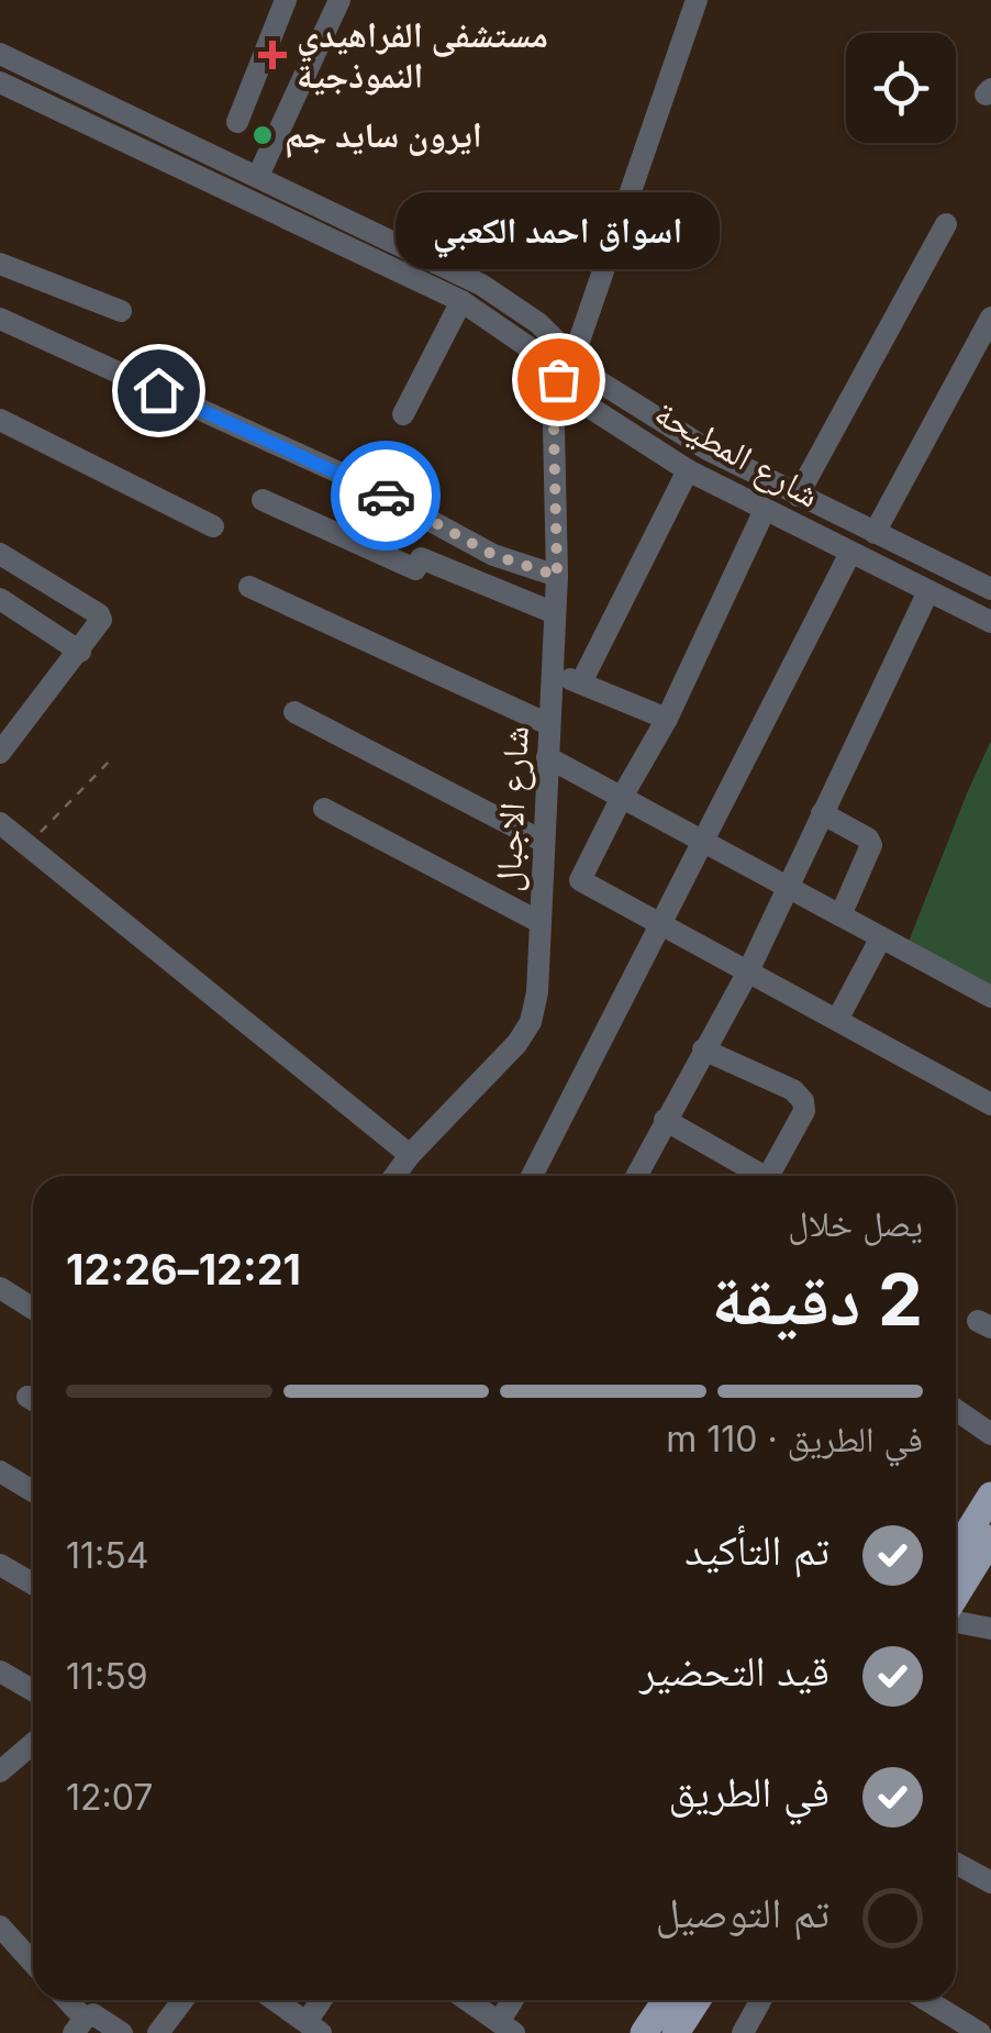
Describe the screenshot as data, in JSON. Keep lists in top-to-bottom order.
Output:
{
  "streets": {
    "street": ["شارع المطيحة", "شارع الاجبال"]
  },
  "crossings": [
    ["شارع المطيحة", "شارع الاجبال"]
  ],
  "places": {
    "health": ["مستشفى الفراهيدي النموذجية"],
    "other": ["ايرون سايد جم", "اسواق احمد الكعبي"]
  },
  "page": {
    "bubble": "اسواق احمد الكعبي",
    "heading": ["2 دقيقة", "يصل خلال", "12:21–12:26"],
    "bar": "في الطريق · 110 m",
    "list": [
      ["تم التأكيد", "11:54"],
      ["قيد التحضير", "11:59"],
      ["في الطريق", "12:07"],
      "تم التوصيل"
    ]
  }
}
